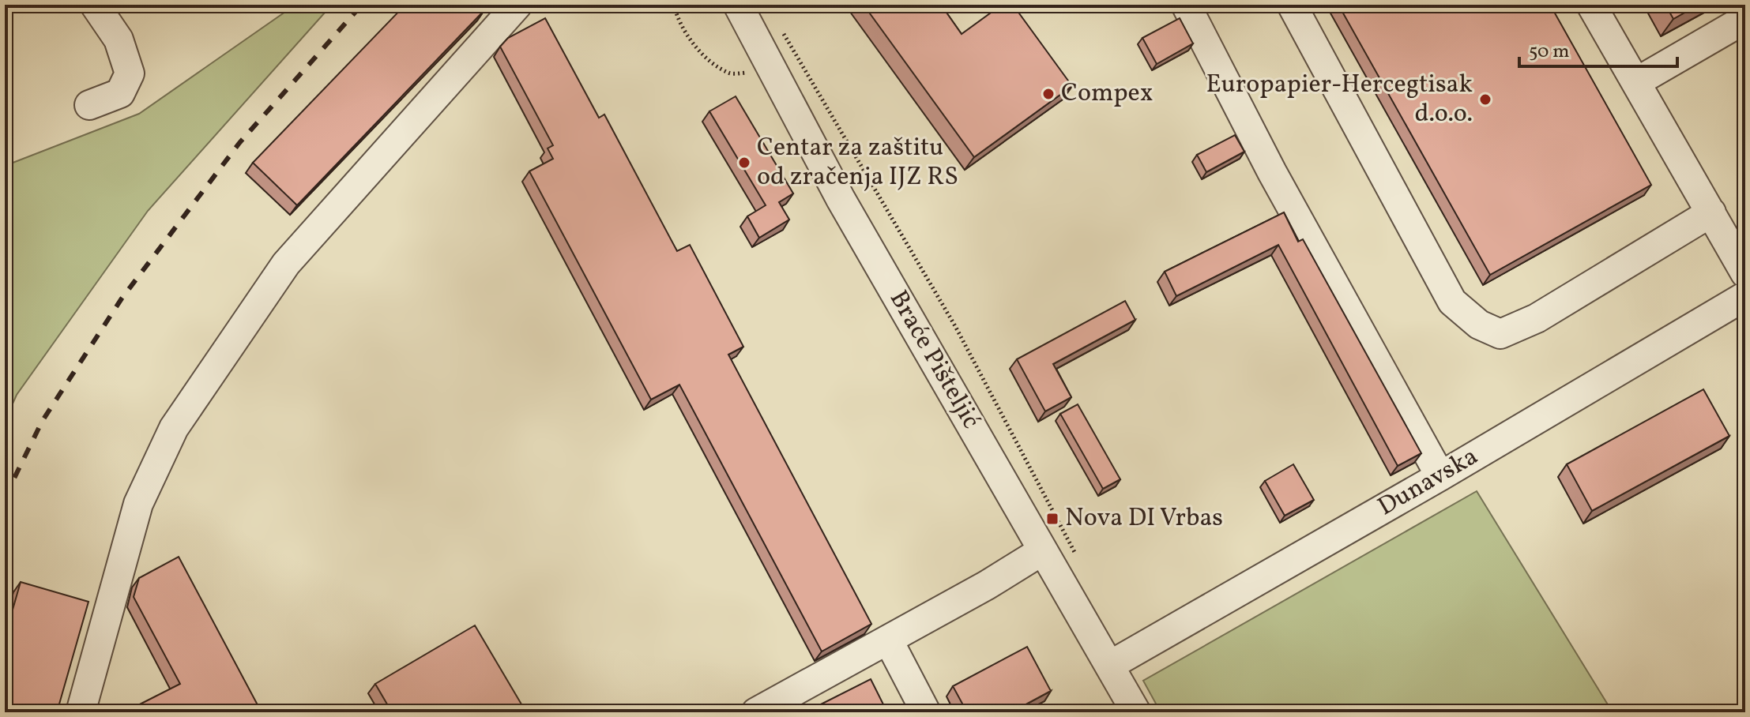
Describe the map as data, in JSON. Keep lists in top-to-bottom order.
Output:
{
  "streets": {
    "street": ["Braće Pišteljić", "Dunavska"]
  },
  "crossings": [
    ["Braće Pišteljić", "Dunavska"]
  ],
  "places": {
    "other": ["Compex", "Europapier-Hercegtisak d.o.o.", "Centar za zaštitu od zračenja IJZ RS"],
    "transit": ["Nova DI Vrbas"]
  },
  "scale_bar": "50 m"
}
